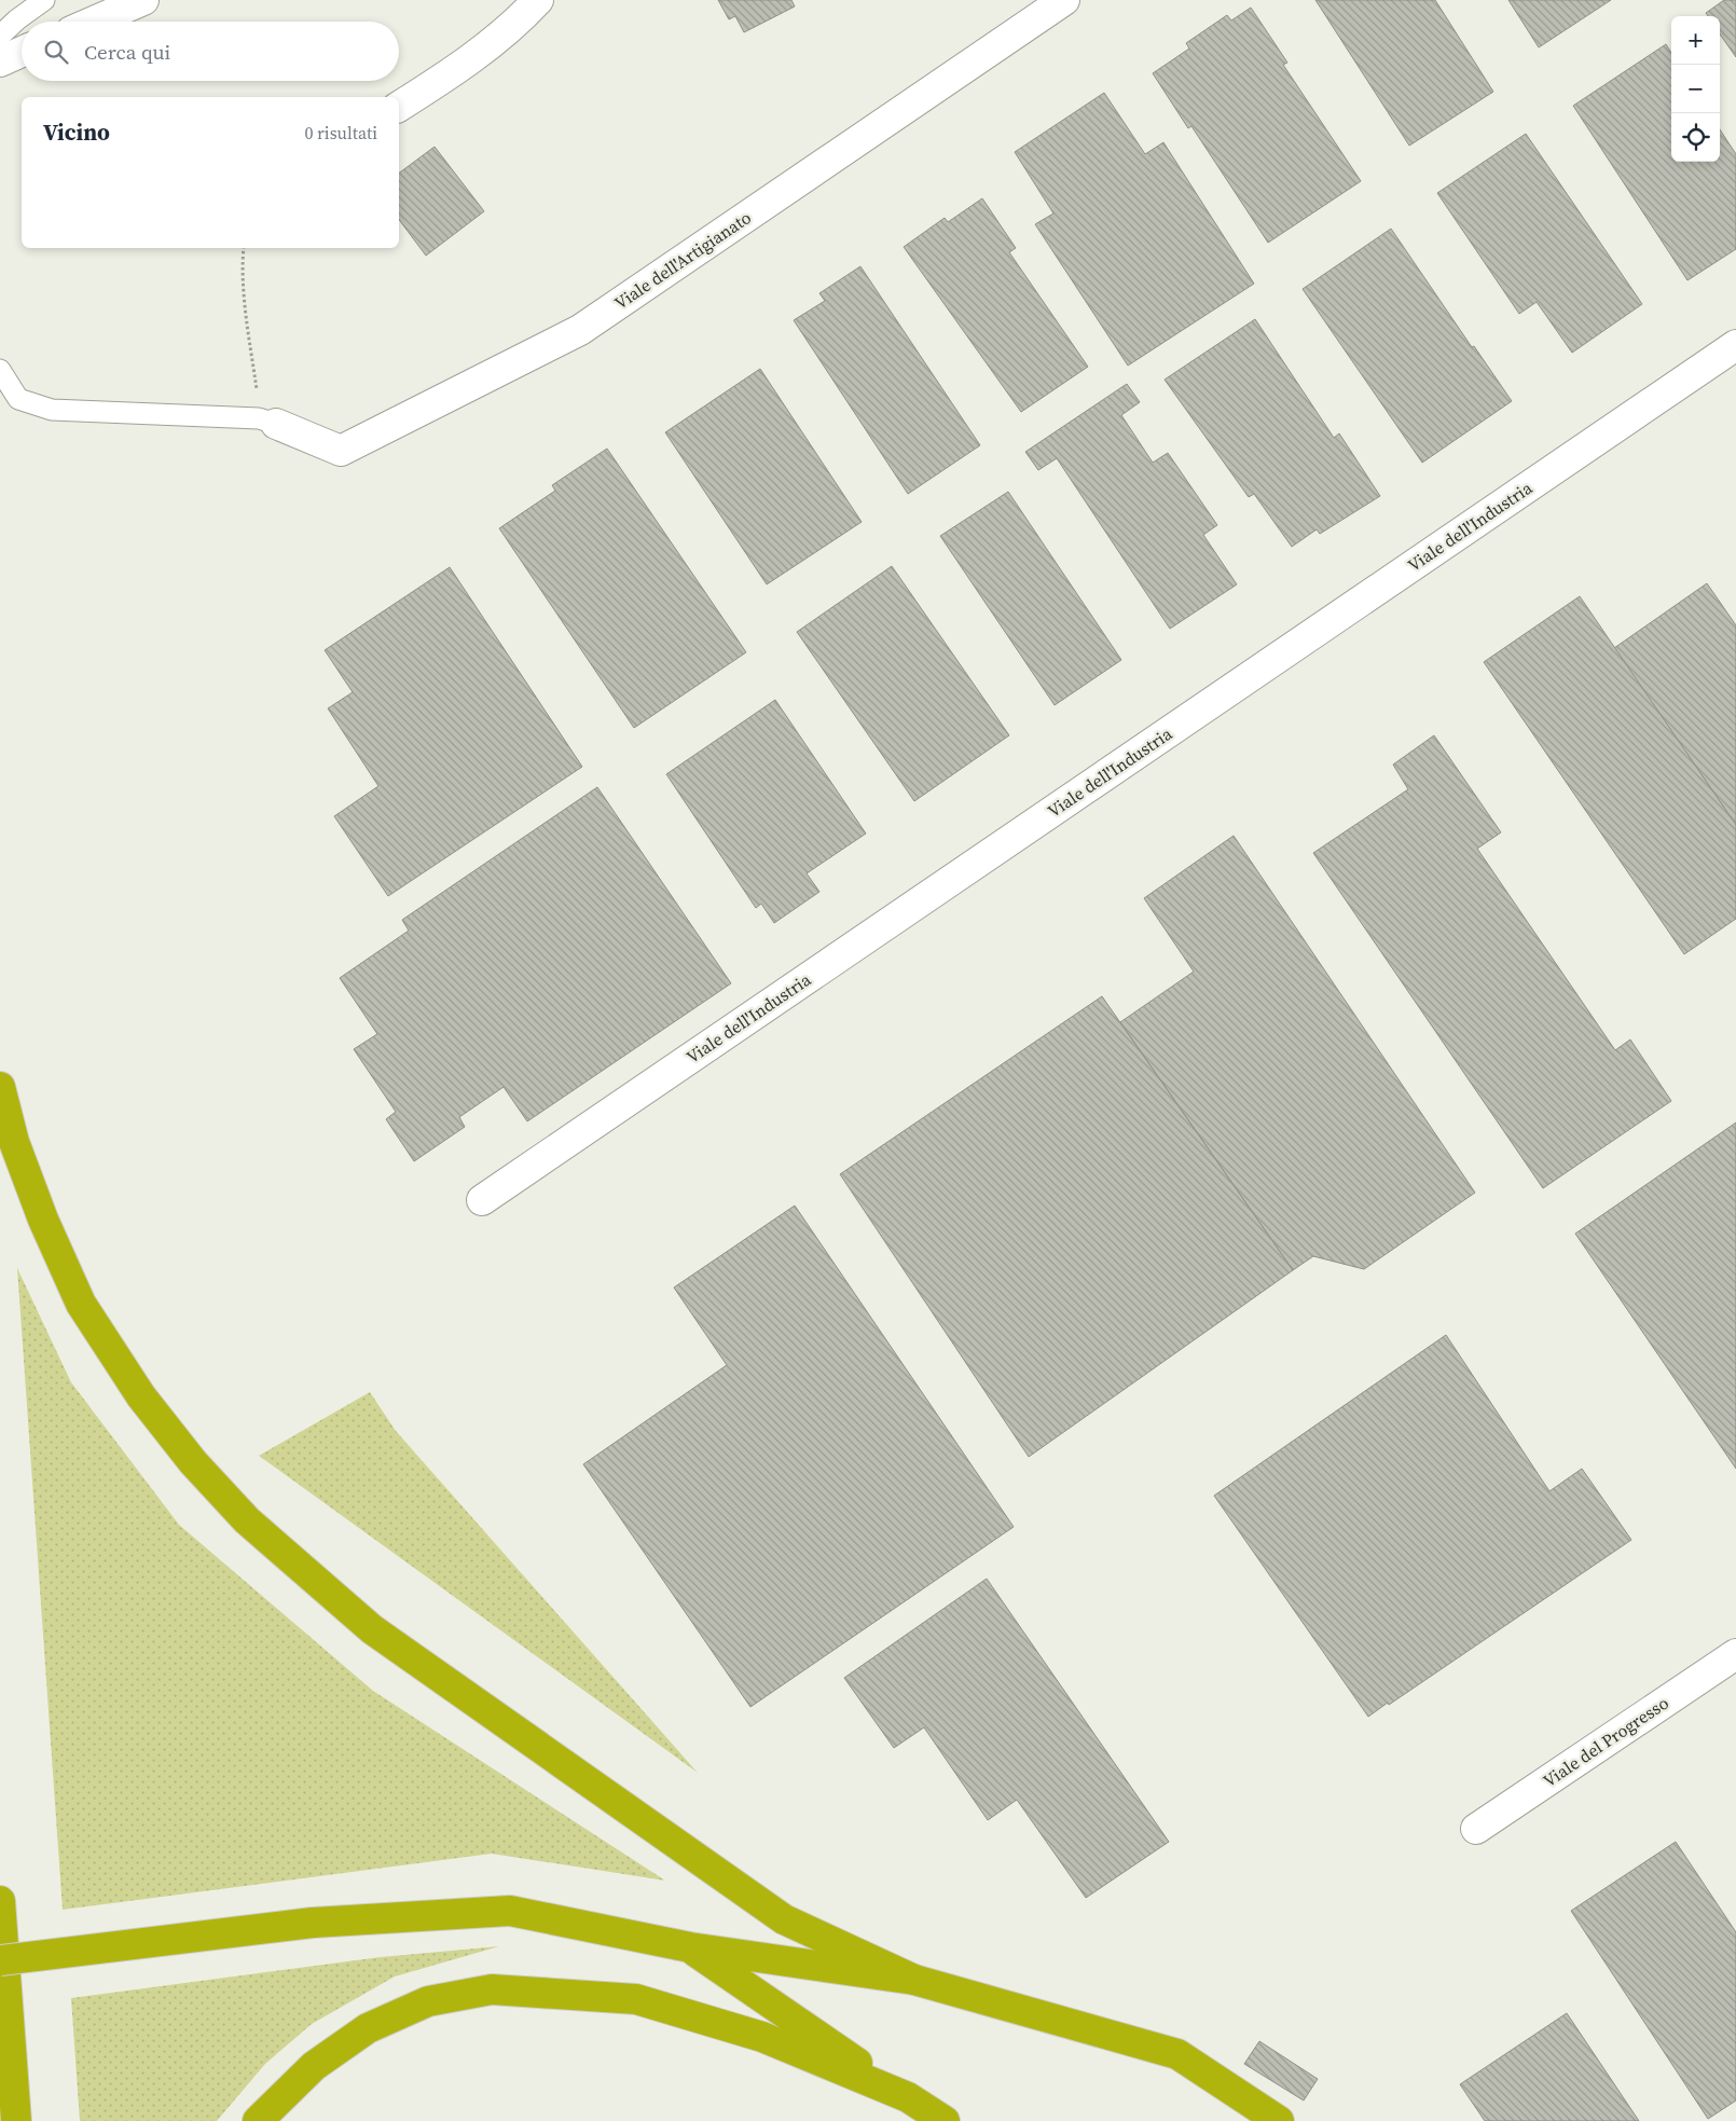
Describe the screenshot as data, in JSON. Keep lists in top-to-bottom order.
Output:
{
  "streets": {
    "street": ["Viale dell'Artigianato", "Viale dell'Industria", "Viale del Progresso"]
  },
  "page": {
    "map_buttons": ["+", "−"],
    "search": "Cerca qui",
    "heading": ["Vicino", "0 risultati"]
  }
}
